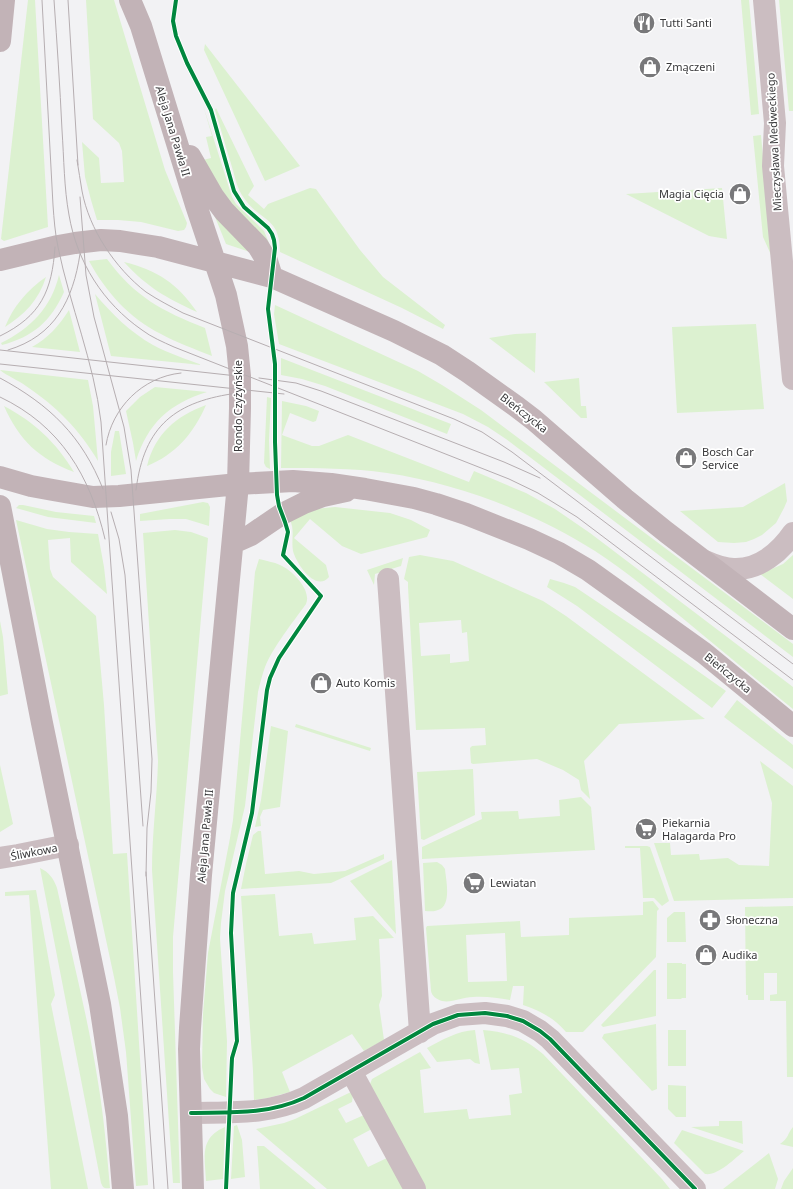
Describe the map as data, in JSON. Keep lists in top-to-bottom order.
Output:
{
  "streets": {
    "main road": ["Aleja Jana Pawła II", "Rondo Czyżyńskie", "Bieńczycka"],
    "street": ["Mieczysława Medweckiego", "Śliwkowa"]
  },
  "crossings": [
    ["Aleja Jana Pawła II", "Rondo Czyżyńskie"],
    ["Aleja Jana Pawła II", "Bieńczycka"],
    ["Rondo Czyżyńskie", "Bieńczycka"]
  ],
  "places": {
    "restaurant": ["Tutti Santi"],
    "shop": [
      "Zmączeni",
      "Magia Cięcia",
      "Bosch Car Service",
      "Auto Komis",
      "Audika"
    ],
    "supermarket": ["Piekarnia Halagarda Pro", "Lewiatan"],
    "pharmacy": ["Słoneczna"]
  }
}
